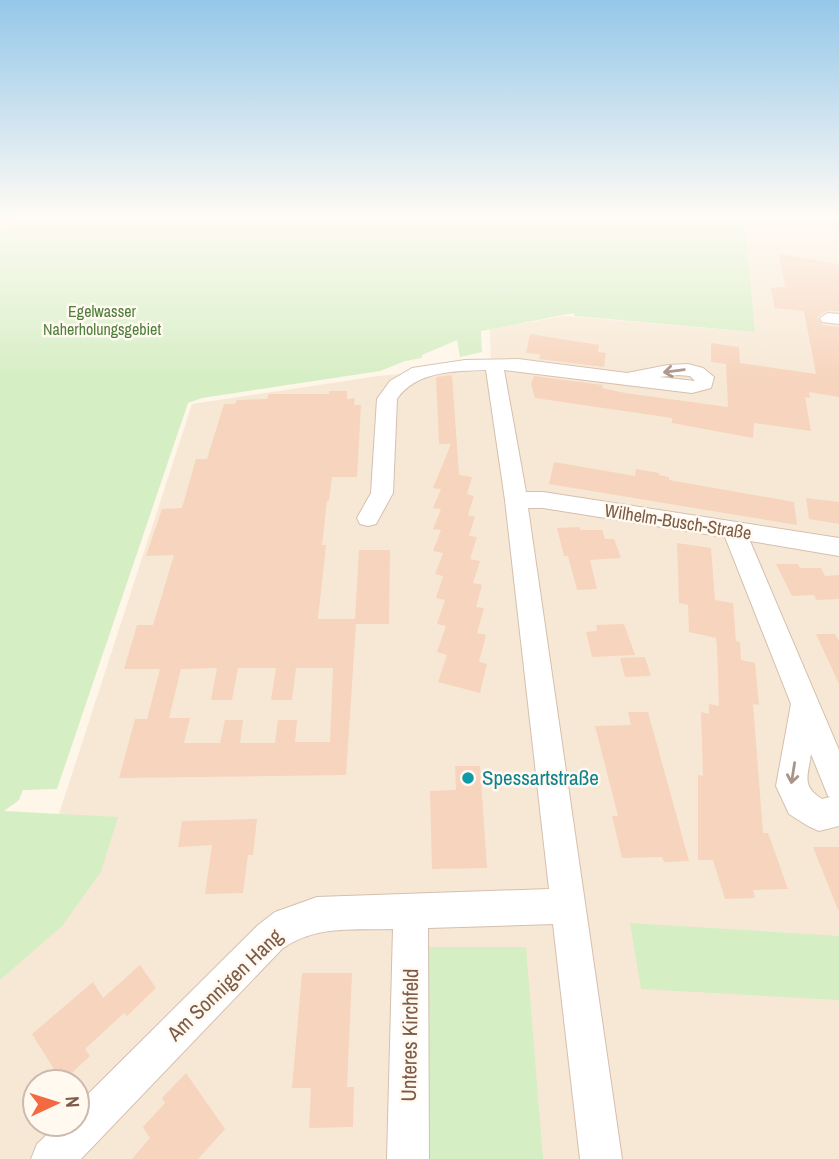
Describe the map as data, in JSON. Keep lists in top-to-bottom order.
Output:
{
  "streets": {
    "street": ["Wilhelm-Busch-Straße", "Am Sonnigen Hang", "Unteres Kirchfeld"]
  },
  "crossings": [
    ["Am Sonnigen Hang", "Unteres Kirchfeld"]
  ],
  "parks": ["Egelwasser Naherholungsgebiet"],
  "places": ["Spessartstraße"],
  "north": "right"
}
